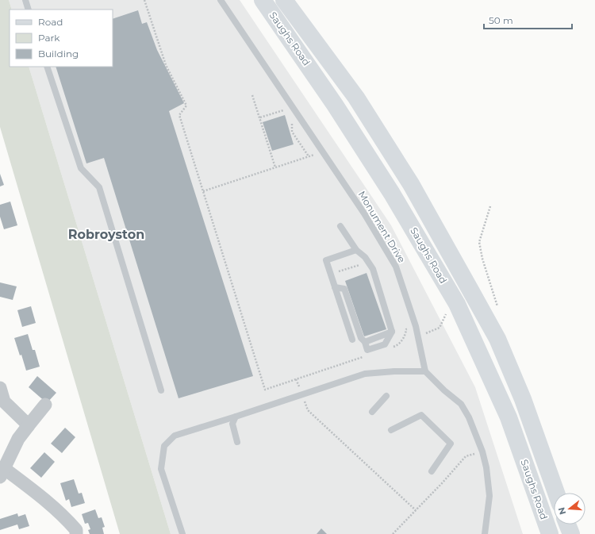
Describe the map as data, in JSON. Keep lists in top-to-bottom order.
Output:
{
  "streets": {
    "street": ["Saughs Road"],
    "lane": ["Monument Drive"]
  },
  "districts": ["Robroyston"],
  "legend": ["Road", "Park", "Building"],
  "scale_bar": "50 m",
  "north": "left"
}
